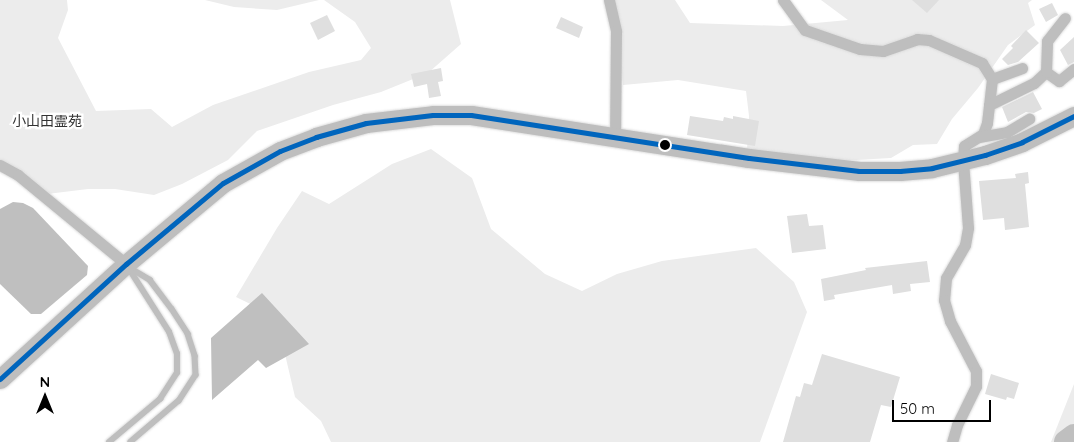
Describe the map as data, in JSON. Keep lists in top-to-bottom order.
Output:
{
  "parks": ["小山田霊苑"],
  "scale_bar": "50 m",
  "north": "top"
}
